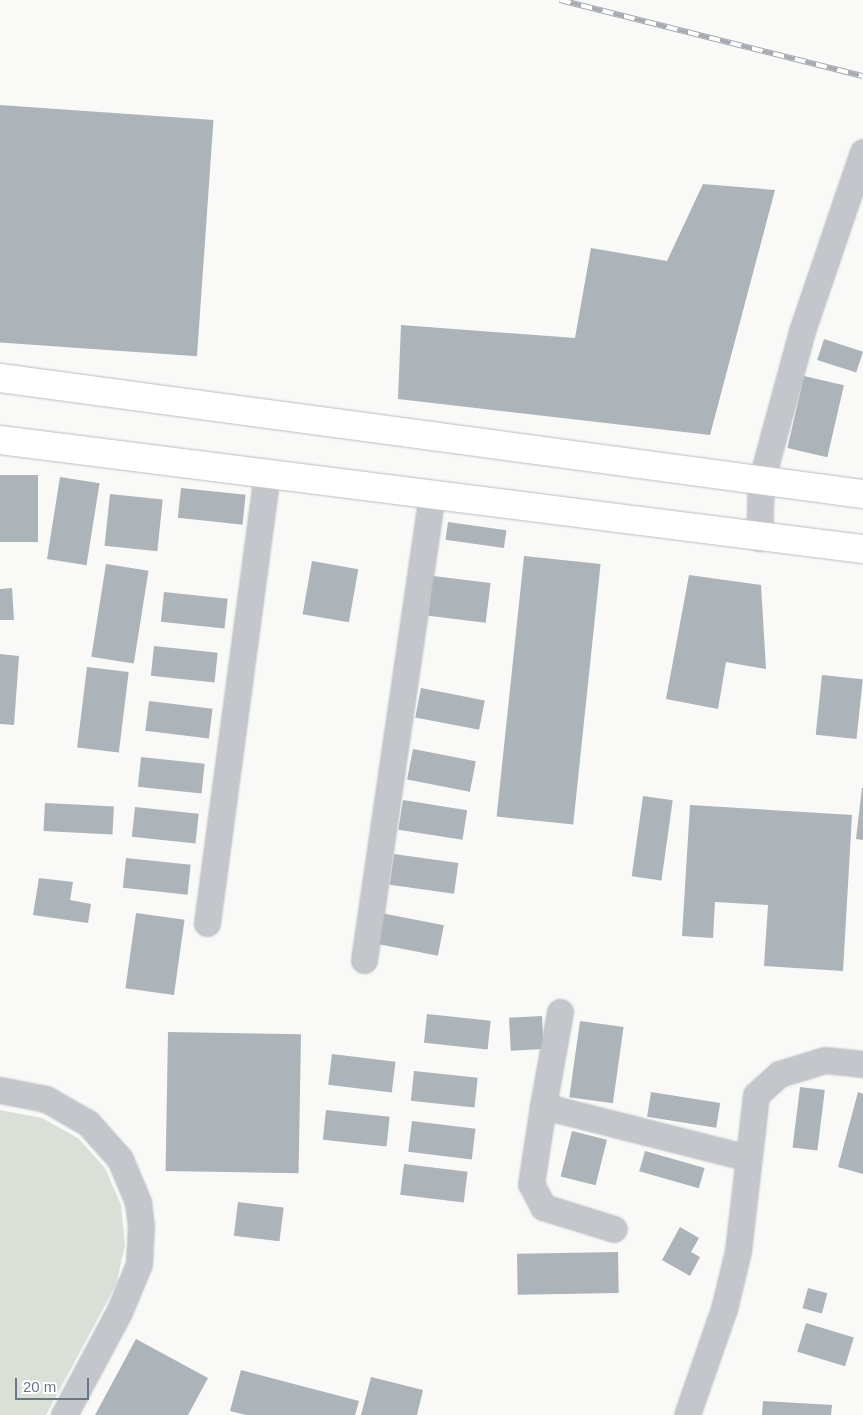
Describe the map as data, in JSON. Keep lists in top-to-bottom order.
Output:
{
  "scale_bar": "20 m"
}
